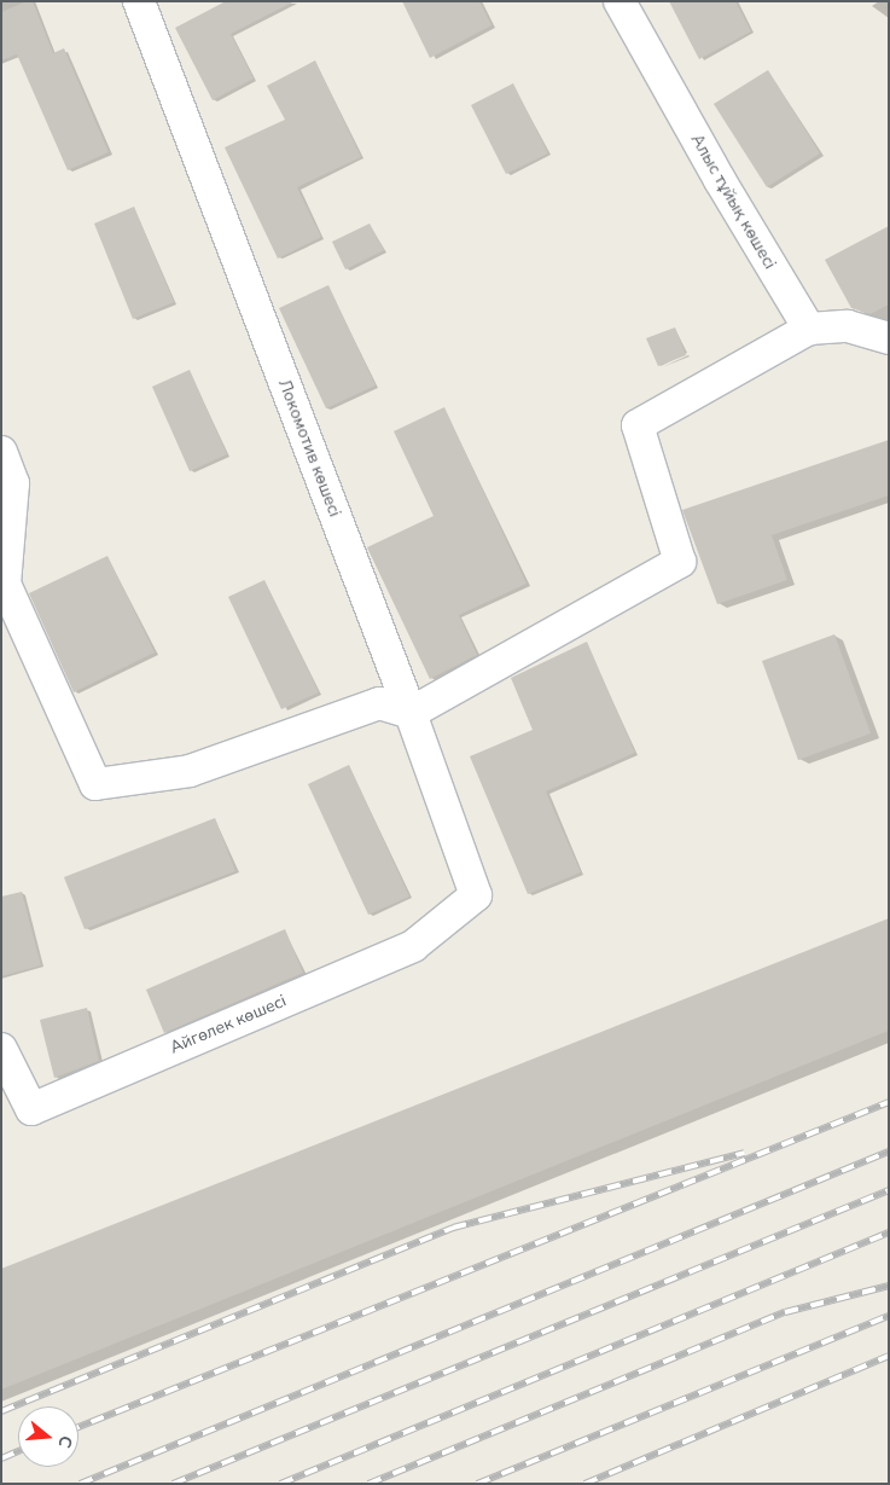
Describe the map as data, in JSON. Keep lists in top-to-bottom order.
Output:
{
  "streets": {
    "street": ["Алыс тұйық көшесі", "Локомотив көшесі", "Айгөлек көшесі"]
  },
  "crossings": [
    ["Локомотив көшесі", "Айгөлек көшесі"]
  ],
  "north": "right"
}
